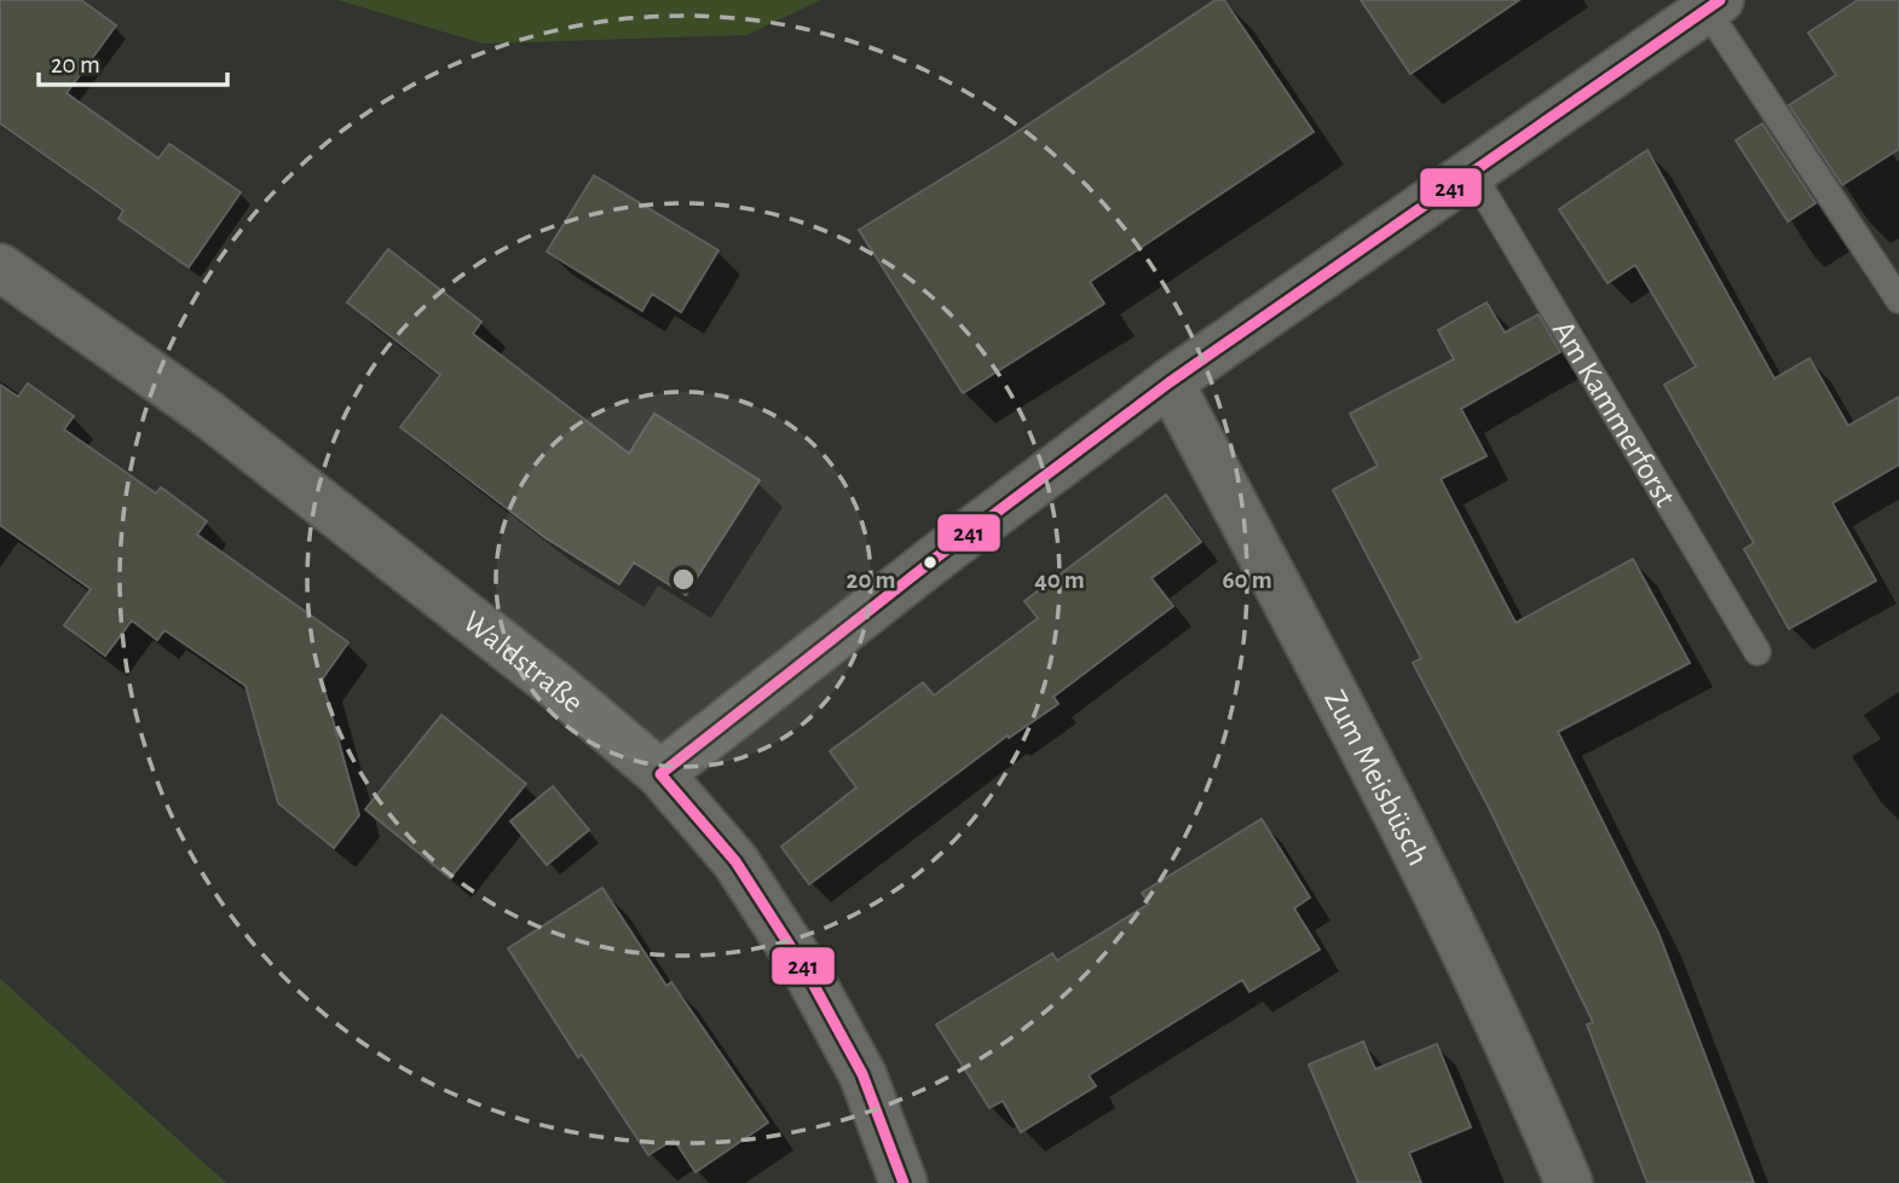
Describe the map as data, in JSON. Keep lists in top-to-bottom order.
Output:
{
  "streets": {
    "street": ["Waldstraße", "Zum Meisbüsch"],
    "lane": ["Am Kammerforst"]
  },
  "lines": ["transit line 241"],
  "scale_bar": "20 m",
  "rings": ["20 m", "40 m", "60 m"]
}
